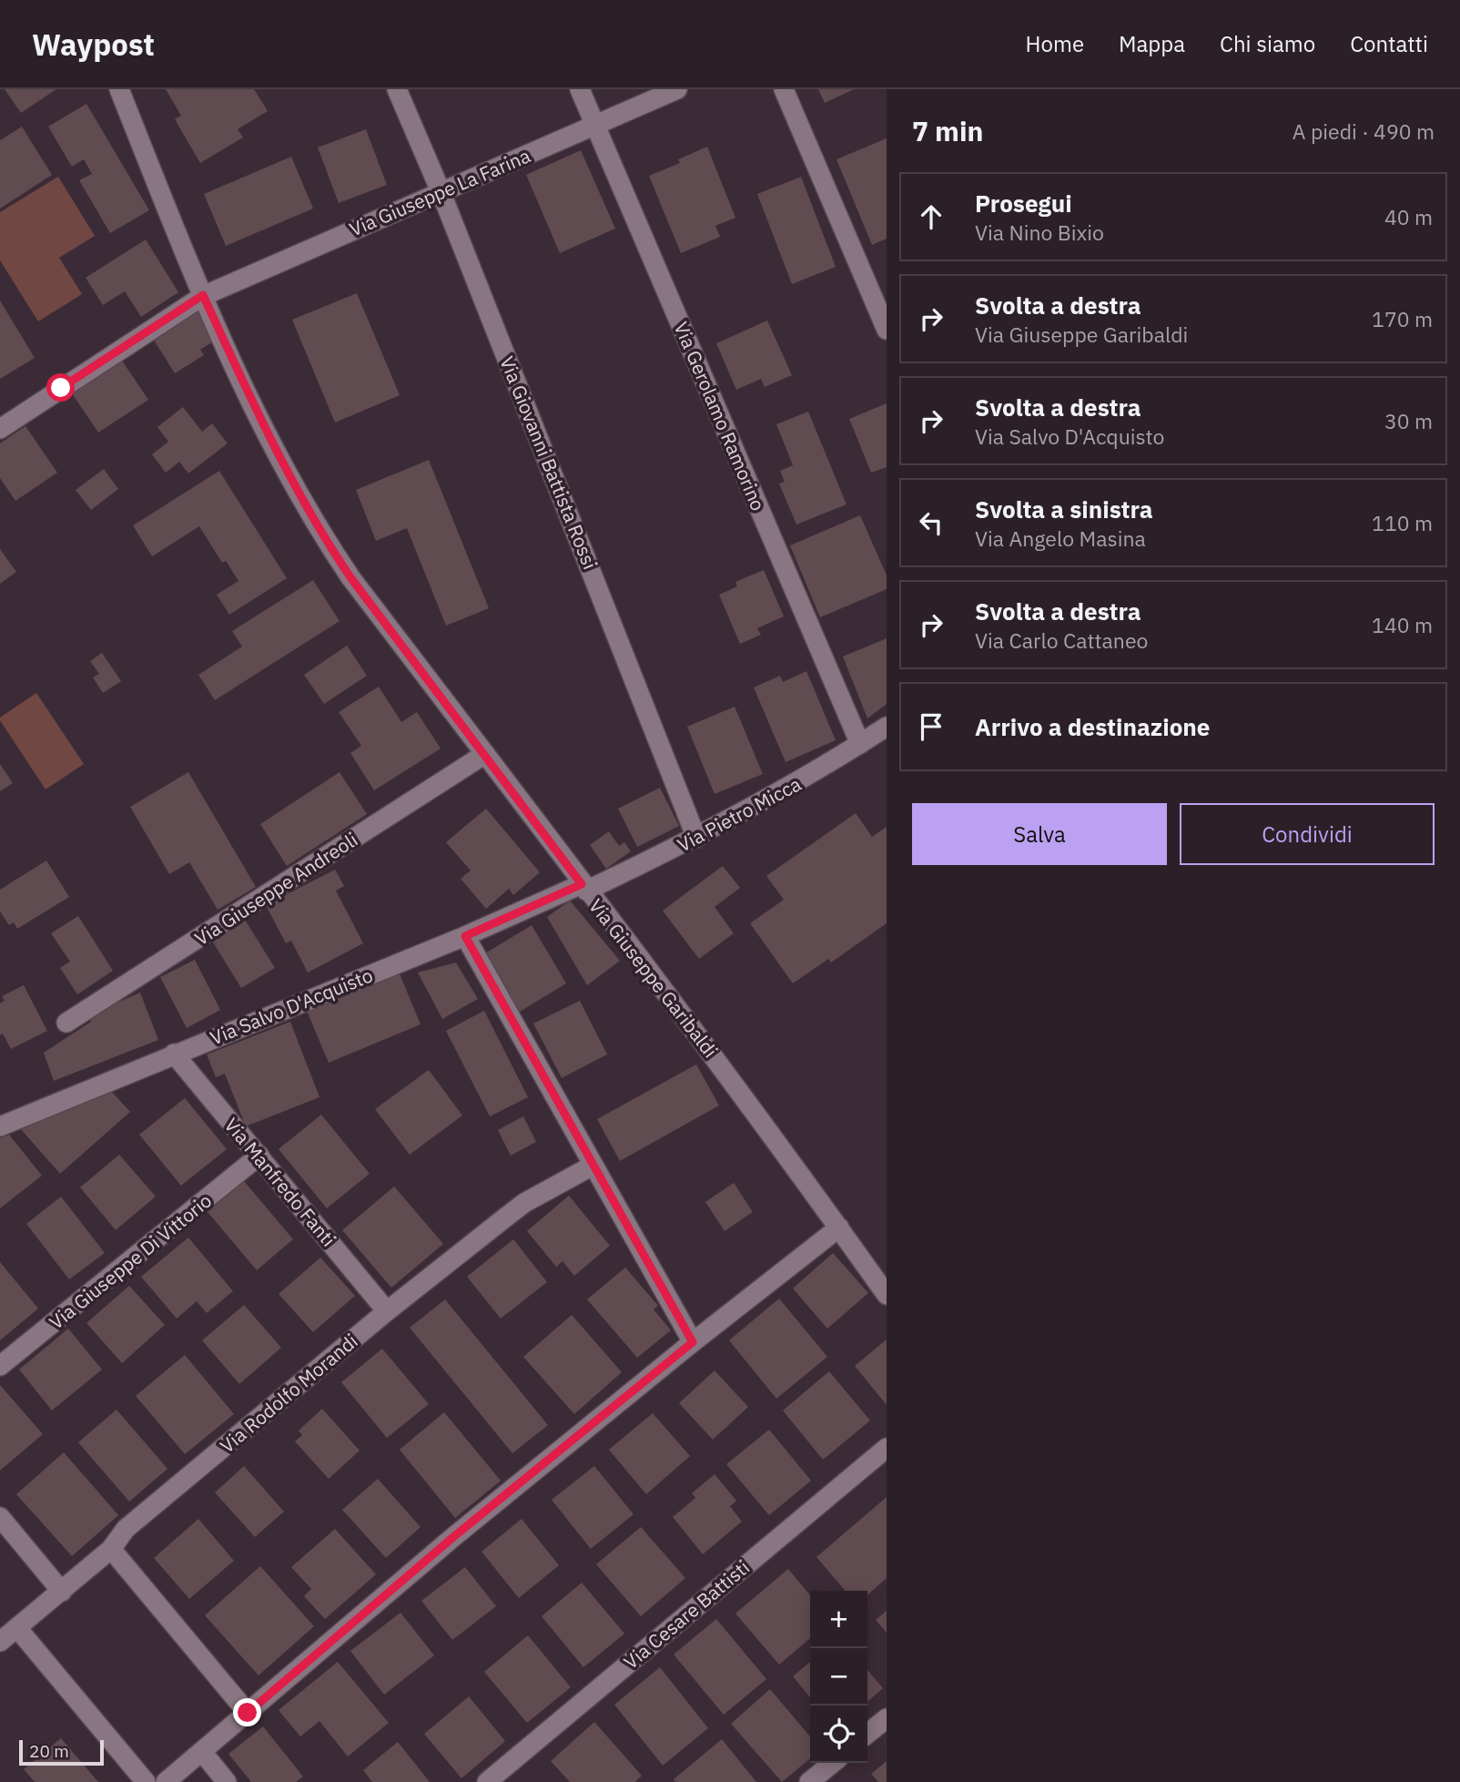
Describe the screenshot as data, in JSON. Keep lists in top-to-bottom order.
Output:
{
  "streets": {
    "street": [
      "Via Giuseppe La Farina",
      "Via Gerolamo Ramorino",
      "Via Giovanni Battista Rossi",
      "Via Pietro Micca",
      "Via Giuseppe Andreoli",
      "Via Giuseppe Garibaldi",
      "Via Salvo D'Acquisto",
      "Via Manfredo Fanti",
      "Via Giuseppe Di Vittorio",
      "Via Rodolfo Morandi",
      "Via Cesare Battisti"
    ]
  },
  "crossings": [
    ["Via Giuseppe La Farina", "Via Gerolamo Ramorino"],
    ["Via Giuseppe La Farina", "Via Giovanni Battista Rossi"],
    ["Via Giuseppe La Farina", "Via Giuseppe Garibaldi"],
    ["Via Gerolamo Ramorino", "Via Pietro Micca"],
    ["Via Giovanni Battista Rossi", "Via Pietro Micca"],
    ["Via Pietro Micca", "Via Giuseppe Garibaldi"],
    ["Via Pietro Micca", "Via Salvo D'Acquisto"],
    ["Via Giuseppe Andreoli", "Via Giuseppe Garibaldi"],
    ["Via Giuseppe Garibaldi", "Via Salvo D'Acquisto"],
    ["Via Salvo D'Acquisto", "Via Manfredo Fanti"],
    ["Via Manfredo Fanti", "Via Giuseppe Di Vittorio"],
    ["Via Manfredo Fanti", "Via Rodolfo Morandi"]
  ],
  "scale_bar": "20 m",
  "page": {
    "header": "Waypost",
    "nav": [
      "Home",
      "Mappa",
      "Chi siamo",
      "Contatti"
    ],
    "heading": ["7 min", "A piedi · 490 m"],
    "list": [
      ["Prosegui", "Via Nino Bixio", "40 m"],
      ["Svolta a destra", "Via Giuseppe Garibaldi", "170 m"],
      ["Svolta a destra", "Via Salvo D'Acquisto", "30 m"],
      ["Svolta a sinistra", "Via Angelo Masina", "110 m"],
      ["Svolta a destra", "Via Carlo Cattaneo", "140 m"],
      "Arrivo a destinazione"
    ],
    "buttons": ["Salva", "Condividi"],
    "map_buttons": ["+", "−"],
    "scale": "20 m"
  }
}
